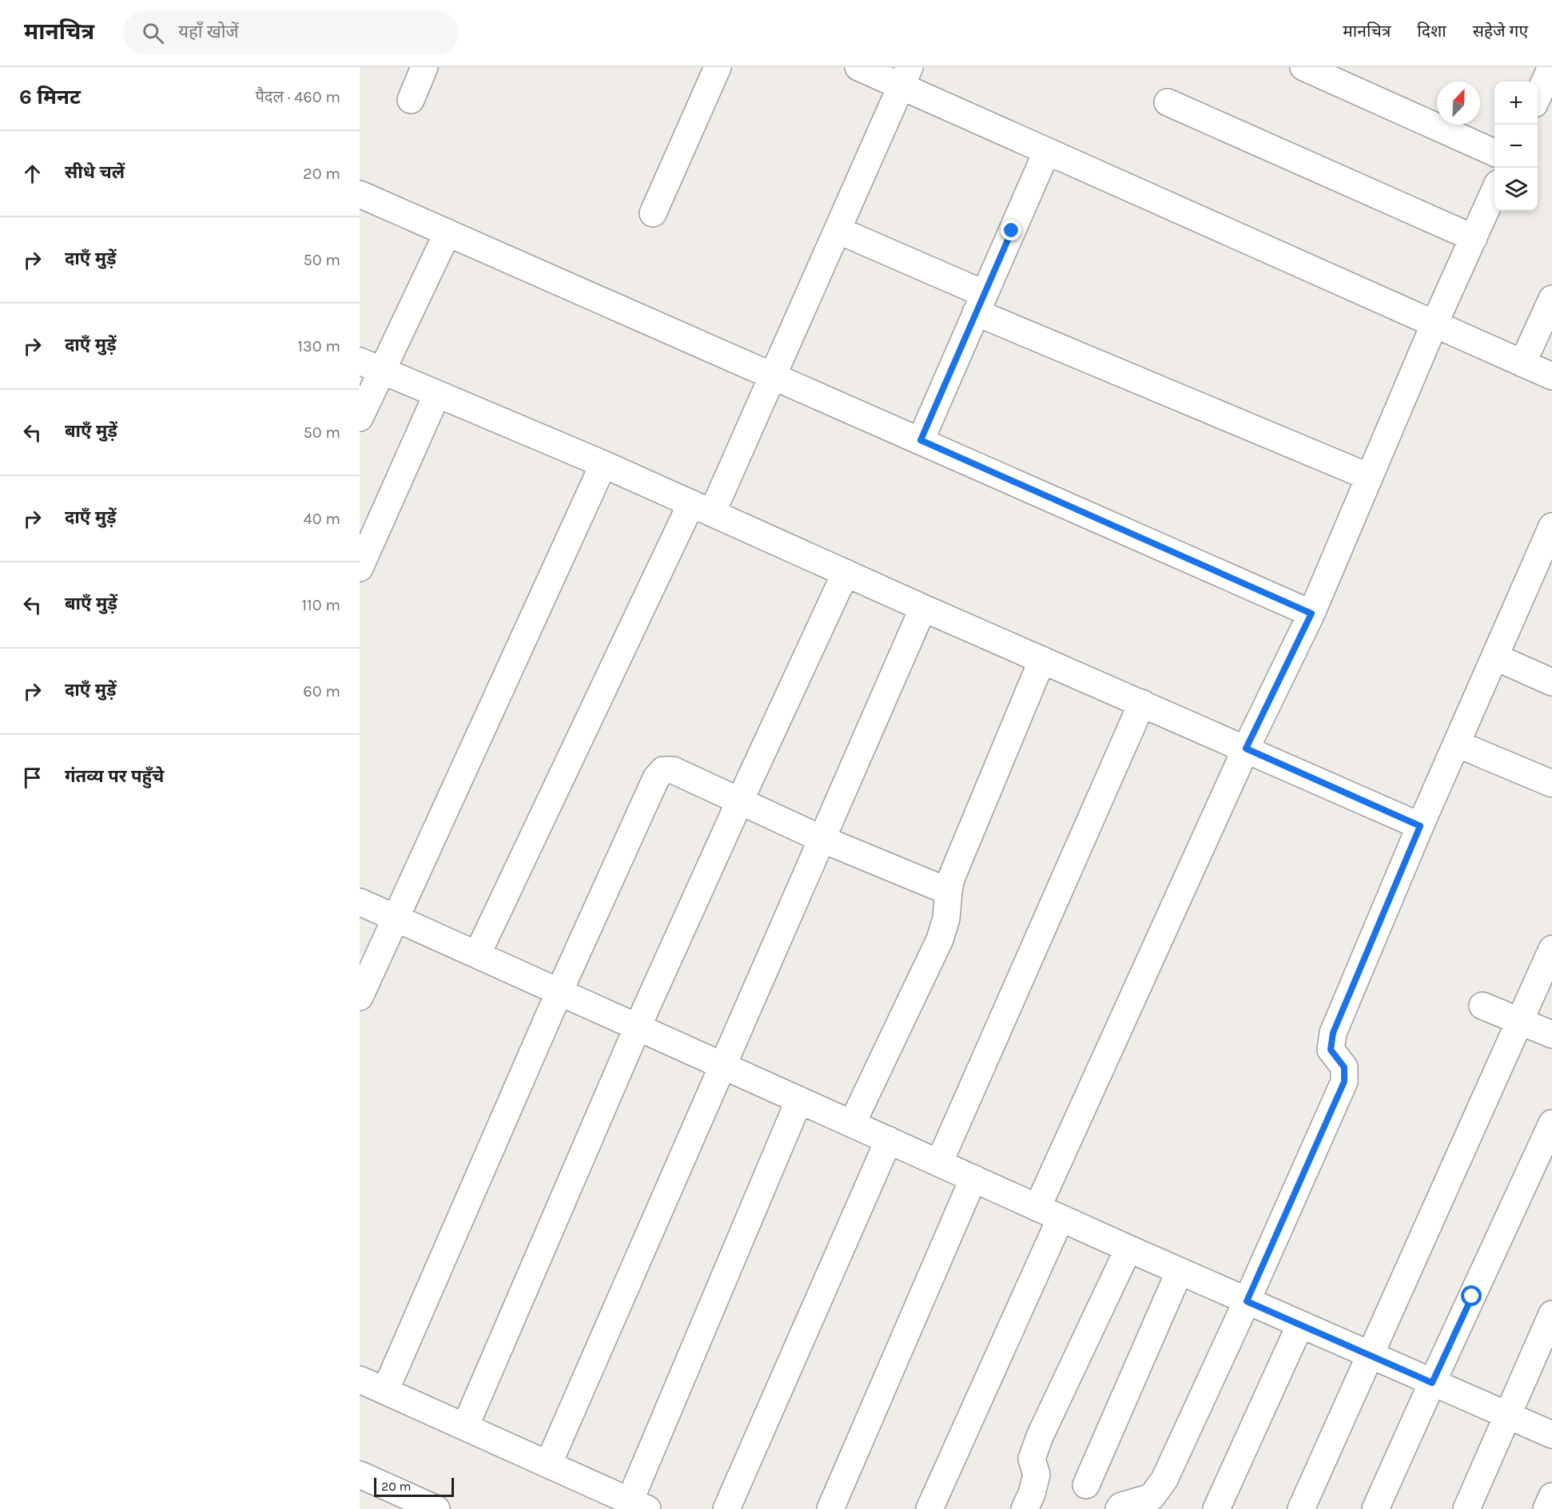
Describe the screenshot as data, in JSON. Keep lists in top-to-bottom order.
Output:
{
  "scale_bar": "20 m",
  "north": "top right",
  "page": {
    "header": "मानचित्र",
    "search": "यहाँ खोजें",
    "nav": ["मानचित्र", "दिशा", "सहेजे गए"],
    "heading": ["6 मिनट", "पैदल · 460 m"],
    "map_buttons": ["+", "−"],
    "list": [
      ["सीधे चलें", "20 m"],
      ["दाएँ मुड़ें", "50 m"],
      ["दाएँ मुड़ें", "130 m"],
      ["बाएँ मुड़ें", "50 m"],
      ["दाएँ मुड़ें", "40 m"],
      ["बाएँ मुड़ें", "110 m"],
      ["दाएँ मुड़ें", "60 m"],
      "गंतव्य पर पहुँचे"
    ],
    "scale": "20 m"
  }
}
